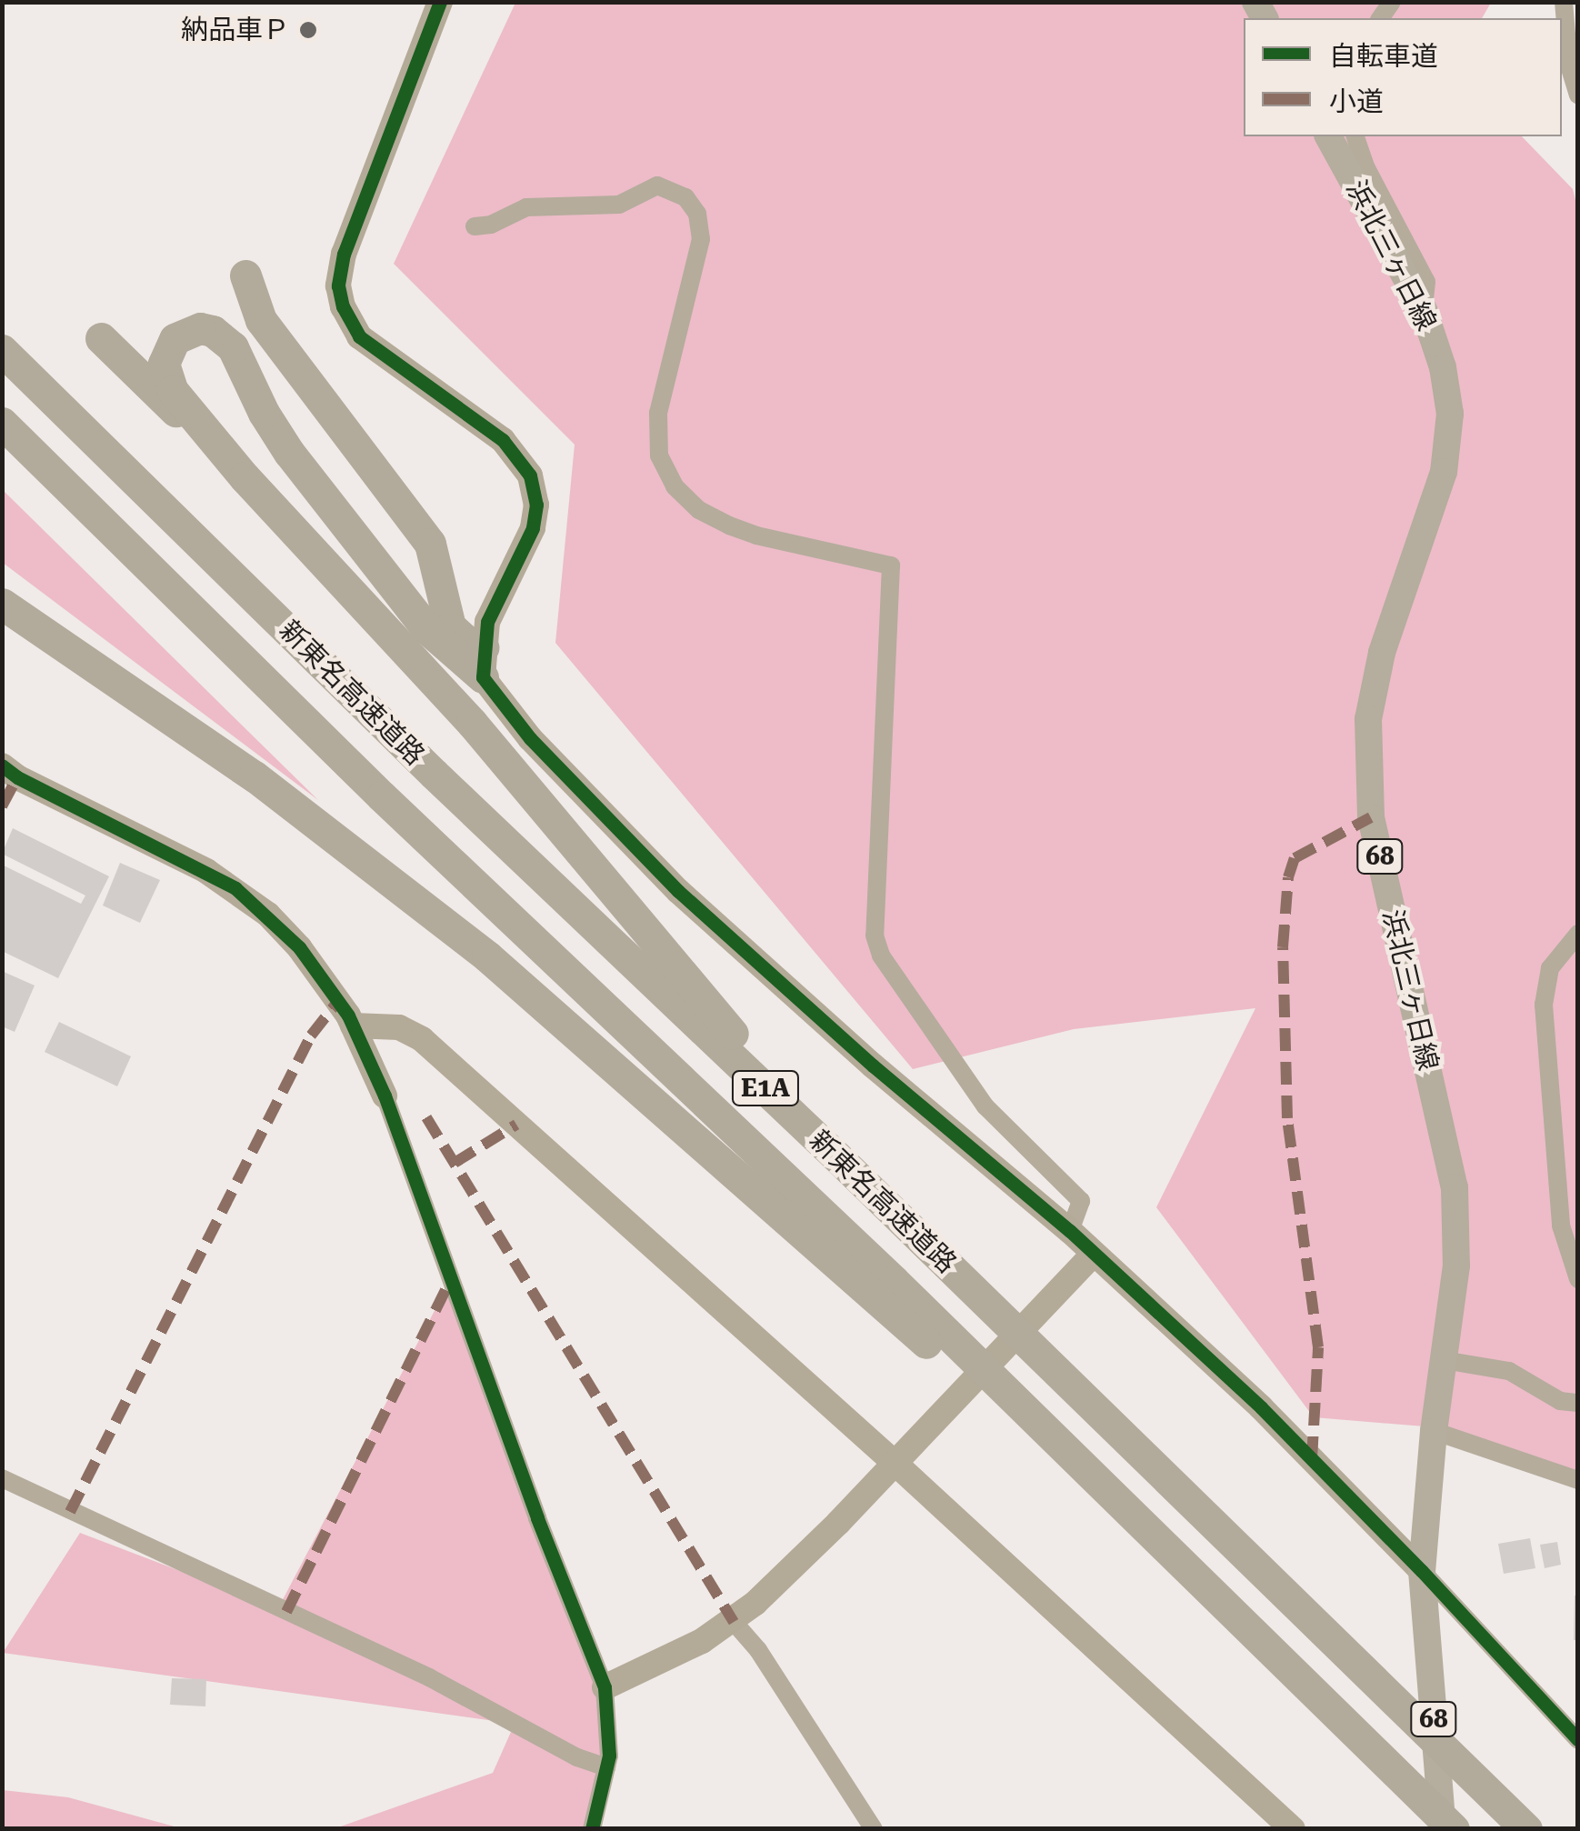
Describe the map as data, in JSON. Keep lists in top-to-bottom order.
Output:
{
  "streets": {
    "highway": ["新東名高速道路", "E1A"],
    "main road": ["浜北三ヶ日線", "68"]
  },
  "places": ["納品車Ｐ"],
  "legend": ["自転車道", "小道"]
}
